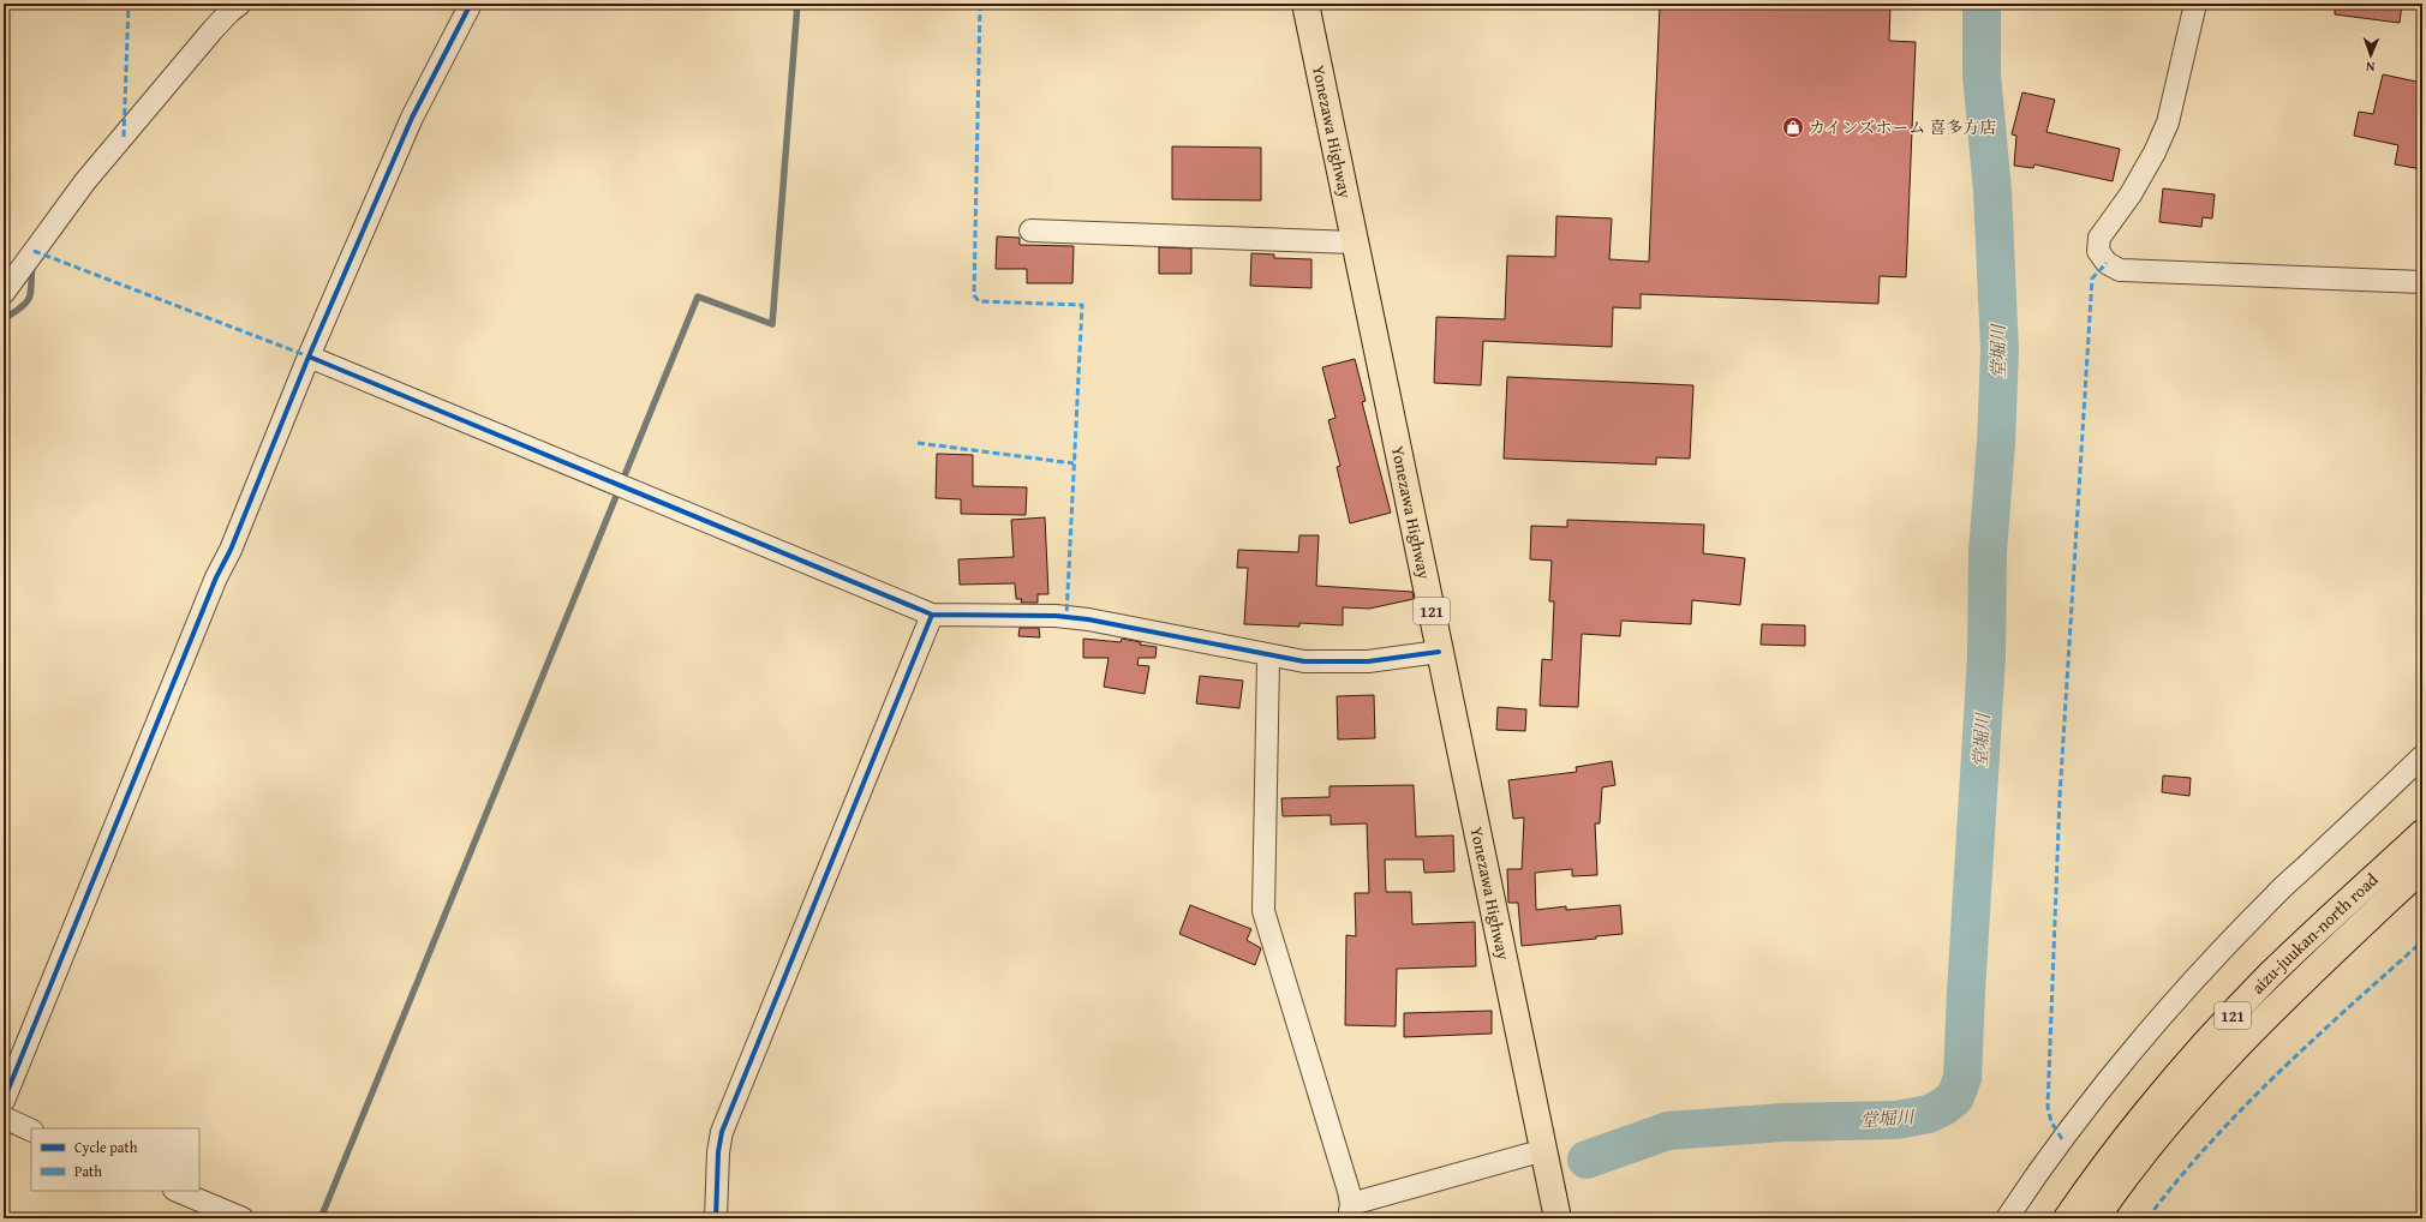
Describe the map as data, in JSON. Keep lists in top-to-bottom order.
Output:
{
  "streets": {
    "highway": ["Yonezawa Highway", "121", "aizu-juukan-north road"]
  },
  "water": ["堂堀川"],
  "places": {
    "shop": ["カインズホーム 喜多方店"]
  },
  "legend": ["Cycle path", "Path"],
  "north": "bottom"
}
